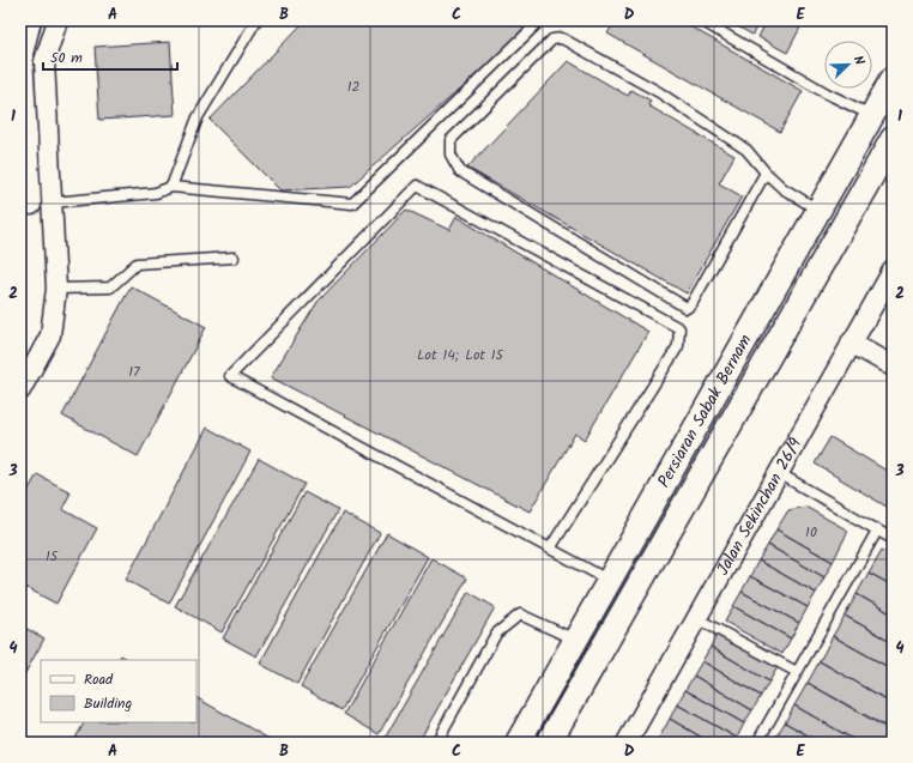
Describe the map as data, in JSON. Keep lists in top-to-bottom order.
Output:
{
  "streets": {
    "street": ["Persiaran Sabak Bernam", "Jalan Sekinchan 26/9"]
  },
  "house_numbers": [
    "12",
    "Lot 14; Lot 15",
    "17",
    "10",
    "15"
  ],
  "legend": ["Road", "Building"],
  "scale_bar": "50 m",
  "north": "top right",
  "grid": {
    "columns": [
      "A",
      "B",
      "C",
      "D",
      "E"
    ],
    "rows": [
      "1",
      "2",
      "3",
      "4"
    ]
  }
}
